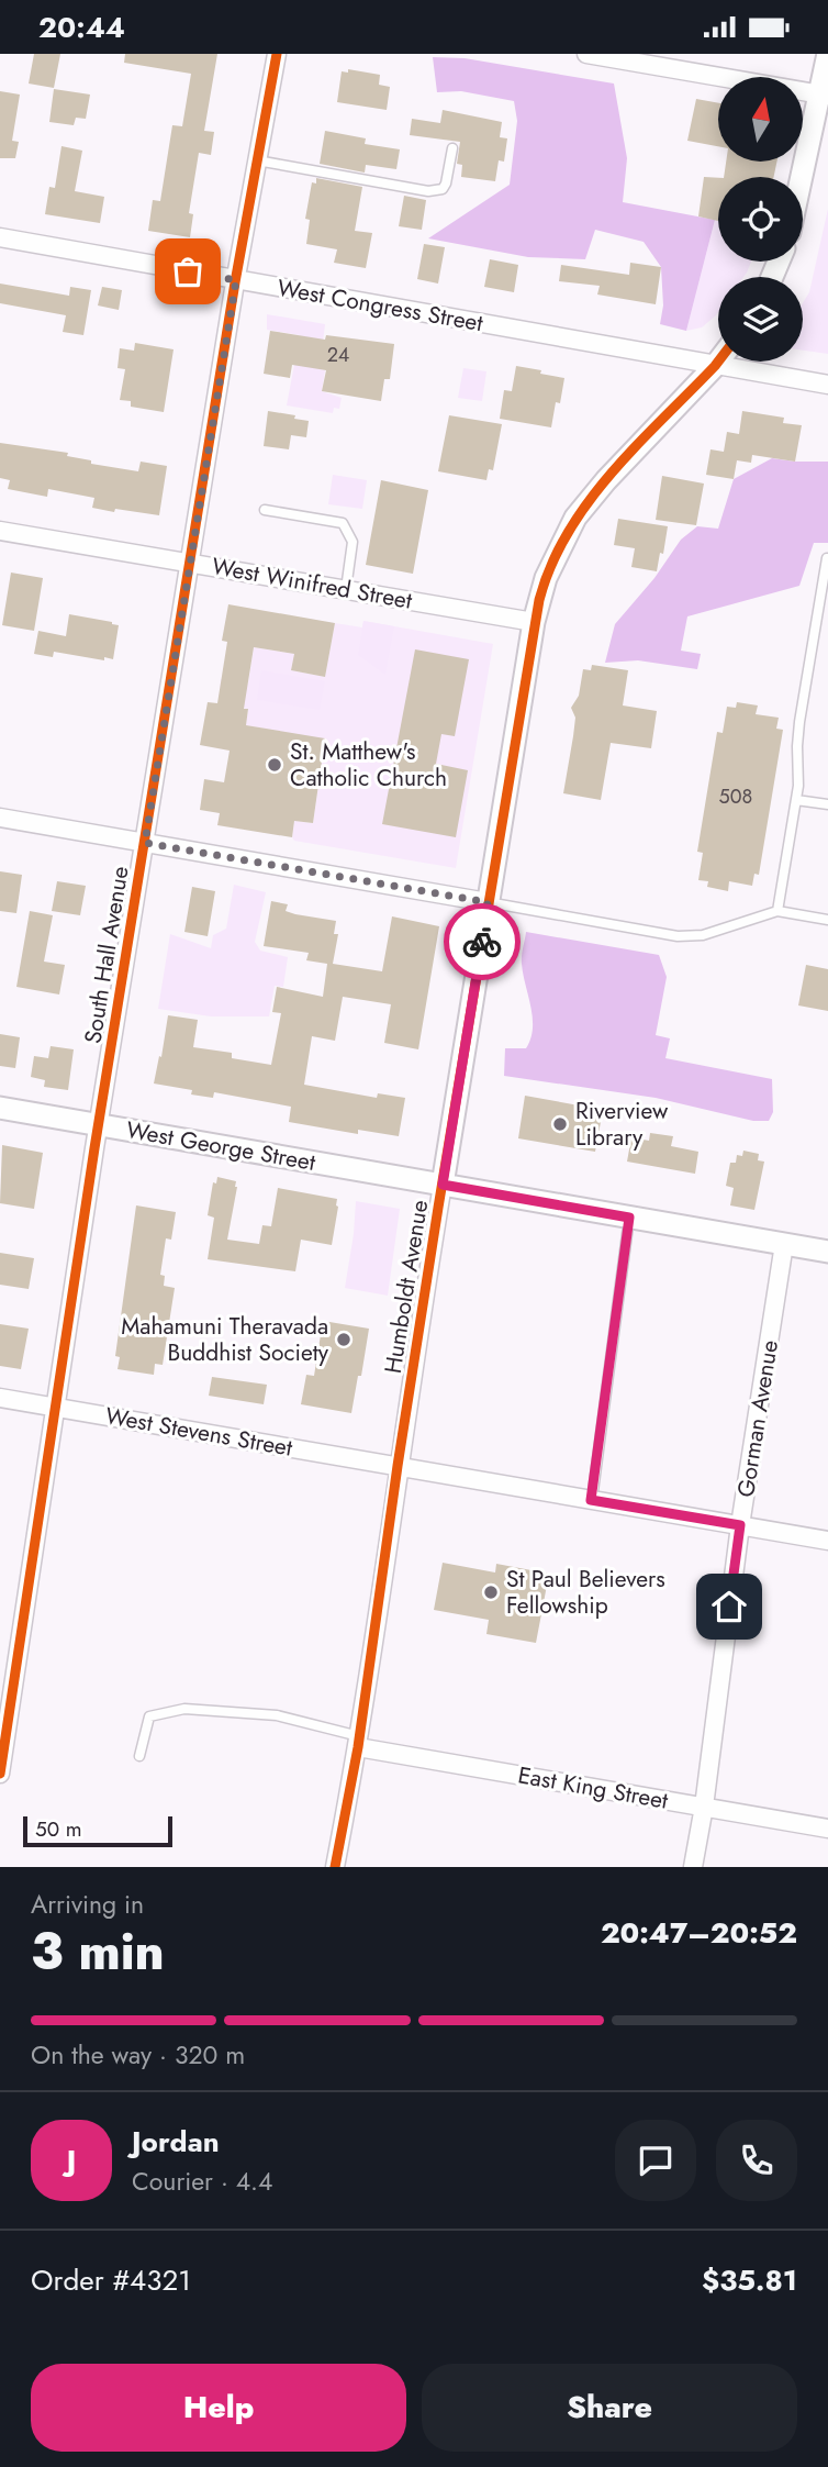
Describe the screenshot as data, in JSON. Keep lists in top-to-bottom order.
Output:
{
  "streets": {
    "street": [
      "West Congress Street",
      "West Winifred Street",
      "South Hall Avenue",
      "West George Street",
      "Humboldt Avenue",
      "Gorman Avenue",
      "West Stevens Street",
      "East King Street"
    ]
  },
  "crossings": [
    ["West Congress Street", "South Hall Avenue"],
    ["West Congress Street", "Humboldt Avenue"],
    ["West Winifred Street", "South Hall Avenue"],
    ["West Winifred Street", "Humboldt Avenue"],
    ["South Hall Avenue", "West George Street"],
    ["South Hall Avenue", "West Stevens Street"],
    ["West George Street", "Humboldt Avenue"],
    ["West George Street", "Gorman Avenue"],
    ["Humboldt Avenue", "West Stevens Street"],
    ["Humboldt Avenue", "East King Street"],
    ["Gorman Avenue", "West Stevens Street"],
    ["Gorman Avenue", "East King Street"]
  ],
  "places": [
    "St. Matthew's Catholic Church",
    "Riverview Library",
    "Mahamuni Theravada Buddhist Society",
    "St Paul Believers Fellowship"
  ],
  "house_numbers": ["24", "508"],
  "scale_bar": "50 m",
  "north": "top",
  "page": {
    "status": "20:44",
    "scale": "50 m",
    "heading": ["3 min", "Arriving in", "20:47–20:52"],
    "panel": [
      "Jordan",
      "Courier · 4.4",
      "Order #4321",
      "$35.81"
    ],
    "bar": "On the way · 320 m",
    "round": "J",
    "buttons": ["Help", "Share"]
  }
}
